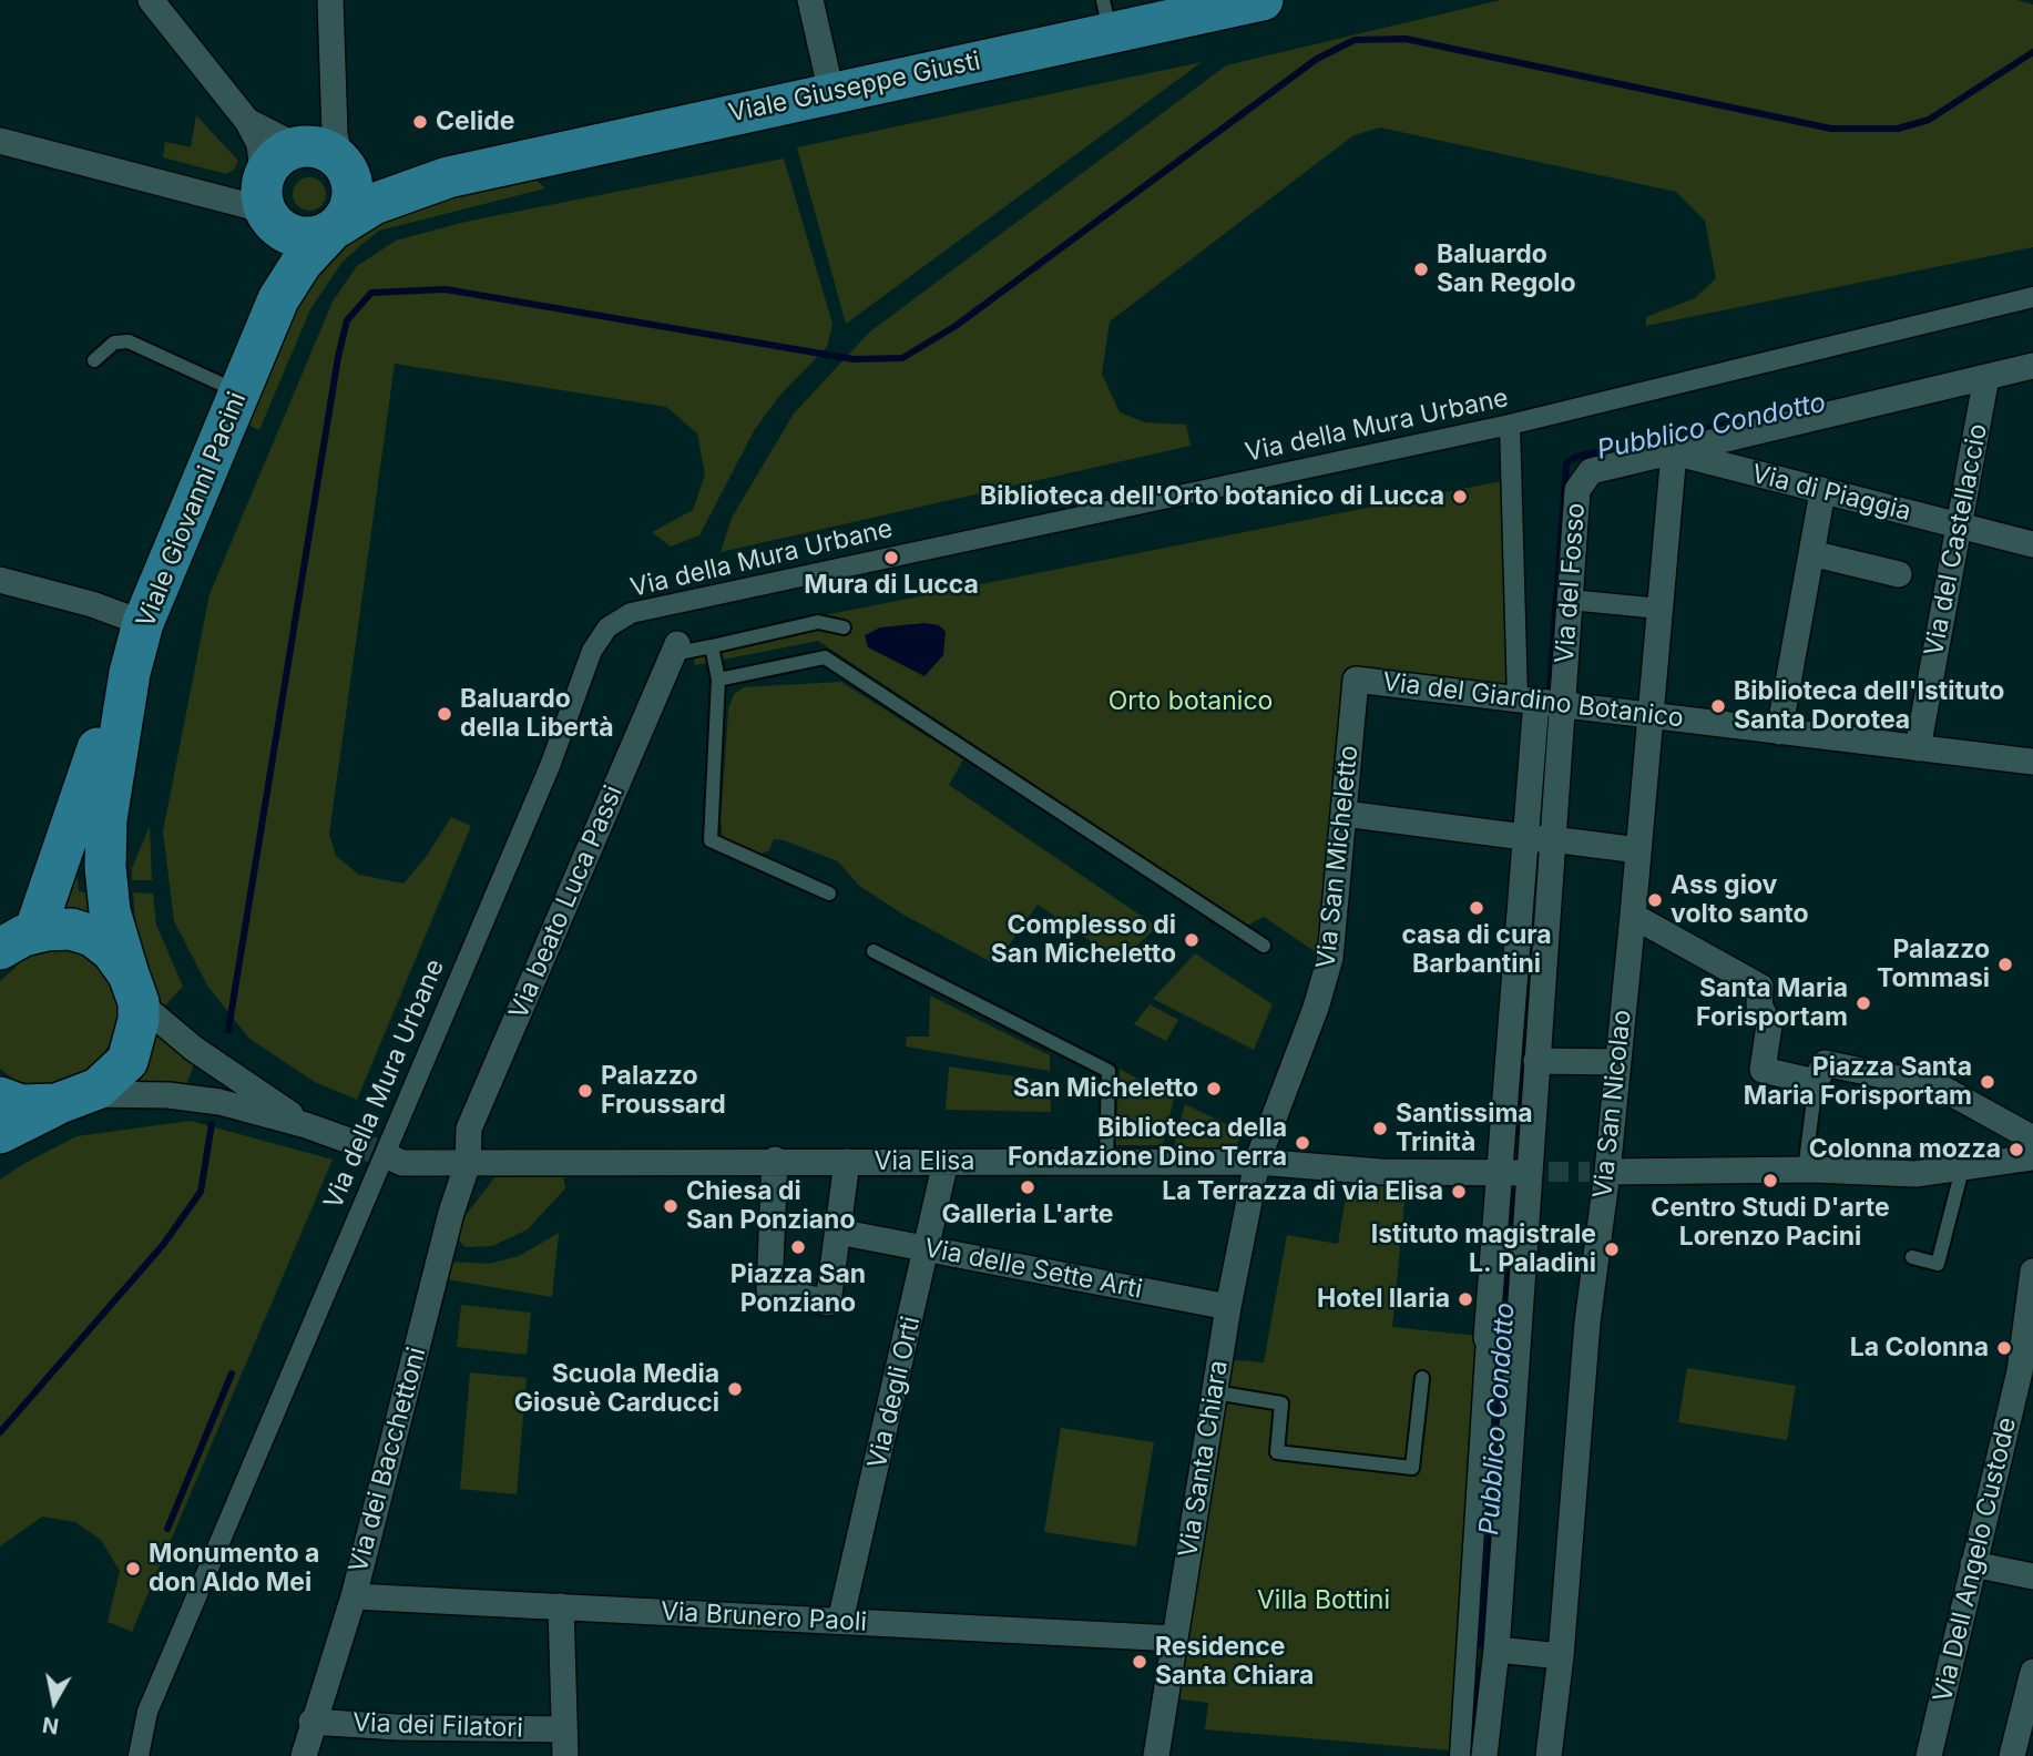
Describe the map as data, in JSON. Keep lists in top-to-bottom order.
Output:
{
  "streets": {
    "main road": ["Viale Giuseppe Giusti", "Viale Giovanni Pacini"],
    "street": [
      "Via della Mura Urbane",
      "Via di Piaggia",
      "Via del Castellaccio",
      "Via del Fosso",
      "Via del Giardino Botanico",
      "Via San Micheletto",
      "Via beato Luca Passi",
      "Via San Nicolao",
      "Via Elisa",
      "Via delle Sette Arti",
      "Via degli Orti",
      "Via Santa Chiara",
      "Via dei Bacchettoni",
      "Via Dell Angelo Custode",
      "Via Brunero Paoli",
      "Via dei Filatori"
    ]
  },
  "crossings": [
    ["Viale Giuseppe Giusti", "Viale Giovanni Pacini"],
    ["Via di Piaggia", "Via del Castellaccio"],
    ["Via di Piaggia", "Via del Fosso"],
    ["Via di Piaggia", "Via San Nicolao"],
    ["Via del Castellaccio", "Via del Fosso"],
    ["Via del Castellaccio", "Via del Giardino Botanico"],
    ["Via del Fosso", "Via del Giardino Botanico"],
    ["Via del Fosso", "Via San Nicolao"],
    ["Via del Fosso", "Via Elisa"],
    ["Via del Giardino Botanico", "Via San Micheletto"],
    ["Via del Giardino Botanico", "Via San Nicolao"],
    ["Via San Micheletto", "Via Elisa"],
    ["Via San Micheletto", "Via Santa Chiara"],
    ["Via beato Luca Passi", "Via Elisa"],
    ["Via beato Luca Passi", "Via dei Bacchettoni"],
    ["Via Elisa", "Via degli Orti"],
    ["Via Elisa", "Via Santa Chiara"],
    ["Via Elisa", "Via dei Bacchettoni"],
    ["Via delle Sette Arti", "Via degli Orti"],
    ["Via delle Sette Arti", "Via Santa Chiara"],
    ["Via degli Orti", "Via Brunero Paoli"],
    ["Via Santa Chiara", "Via Brunero Paoli"],
    ["Via dei Bacchettoni", "Via Brunero Paoli"],
    ["Via dei Bacchettoni", "Via dei Filatori"]
  ],
  "water": ["Pubblico Condotto"],
  "parks": ["Orto botanico", "Villa Bottini"],
  "places": [
    "Celide",
    "Baluardo San Regolo",
    "Biblioteca dell'Orto botanico di Lucca",
    "Mura di Lucca",
    "Biblioteca dell'Istituto Santa Dorotea",
    "Baluardo della Libertà",
    "Ass giov volto santo",
    "casa di cura Barbantini",
    "Complesso di San Micheletto",
    "Palazzo Tommasi",
    "Santa Maria Forisportam",
    "Piazza Santa Maria Forisportam",
    "San Micheletto",
    "Palazzo Froussard",
    "Santissima Trinità",
    "Biblioteca della Fondazione Dino Terra",
    "Colonna mozza",
    "Centro Studi D'arte Lorenzo Pacini",
    "Galleria L'arte",
    "La Terrazza di via Elisa",
    "Chiesa di San Ponziano",
    "Piazza San Ponziano",
    "Istituto magistrale L. Paladini",
    "Hotel Ilaria",
    "La Colonna",
    "Scuola Media Giosuè Carducci",
    "Monumento a don Aldo Mei",
    "Residence Santa Chiara"
  ],
  "north": "bottom"
}
